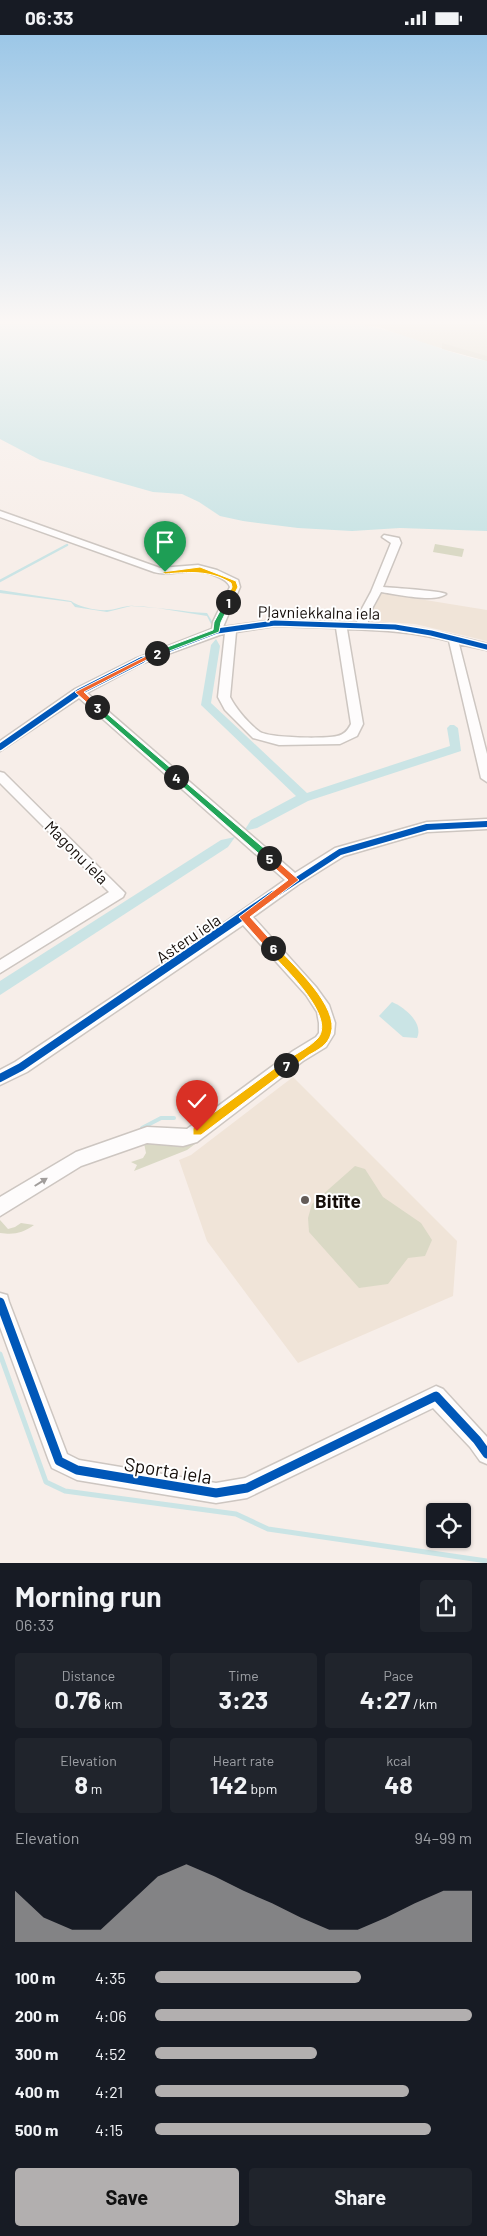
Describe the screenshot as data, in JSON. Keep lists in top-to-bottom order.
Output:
{
  "streets": {
    "street": [
      "Pļavniekkalna iela",
      "Magoņu iela",
      "Asteru iela",
      "Sporta iela"
    ]
  },
  "places": ["Bitīte"],
  "page": {
    "status": "06:33",
    "pins": [
      "1",
      "2",
      "3",
      "4",
      "5",
      "6",
      "7"
    ],
    "heading": ["Morning run", "06:33"],
    "stats": [
      ["Distance", "0.76 km"],
      ["Time", "3:23"],
      ["Pace", "4:27 /km"],
      ["Elevation", "8 m"],
      ["Heart rate", "142 bpm"],
      ["kcal", "48"]
    ],
    "chart": ["Elevation", "94–99 m"],
    "list": [
      {
        "name": "100 m",
        "note": "4:35"
      },
      {
        "name": "200 m",
        "note": "4:06"
      },
      {
        "name": "300 m",
        "note": "4:52"
      },
      {
        "name": "400 m",
        "note": "4:21"
      },
      {
        "name": "500 m",
        "note": "4:15"
      }
    ],
    "buttons": ["Save", "Share"]
  }
}
